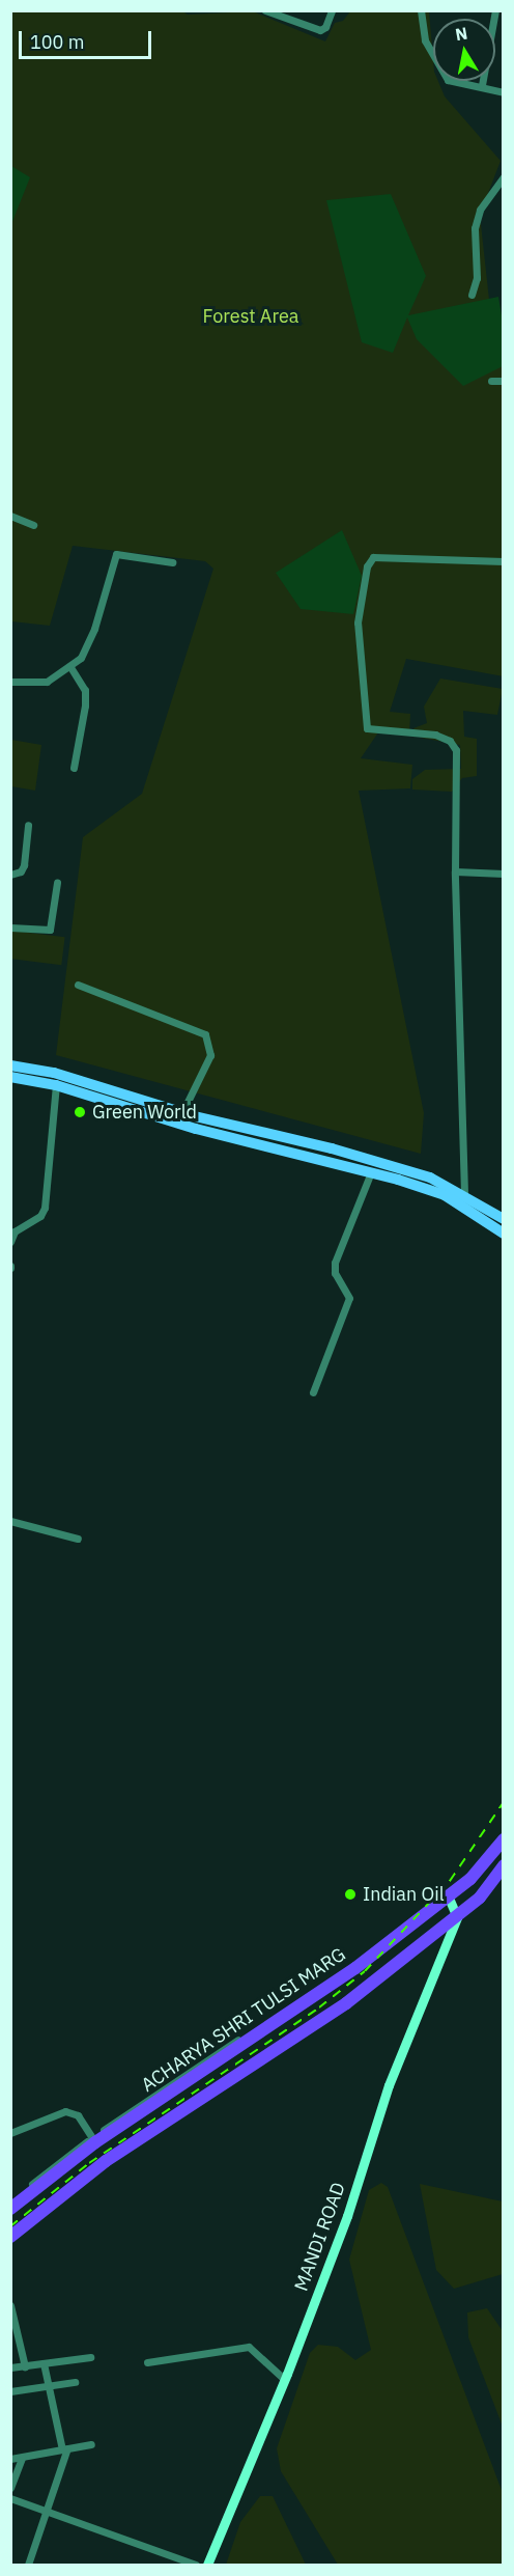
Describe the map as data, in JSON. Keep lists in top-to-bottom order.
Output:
{
  "streets": {
    "highway": ["ACHARYA SHRI TULSI MARG"],
    "street": ["MANDI ROAD"]
  },
  "parks": ["Forest Area"],
  "places": ["Green World", "Indian Oil"],
  "scale_bar": "100 m",
  "north": "top"
}
